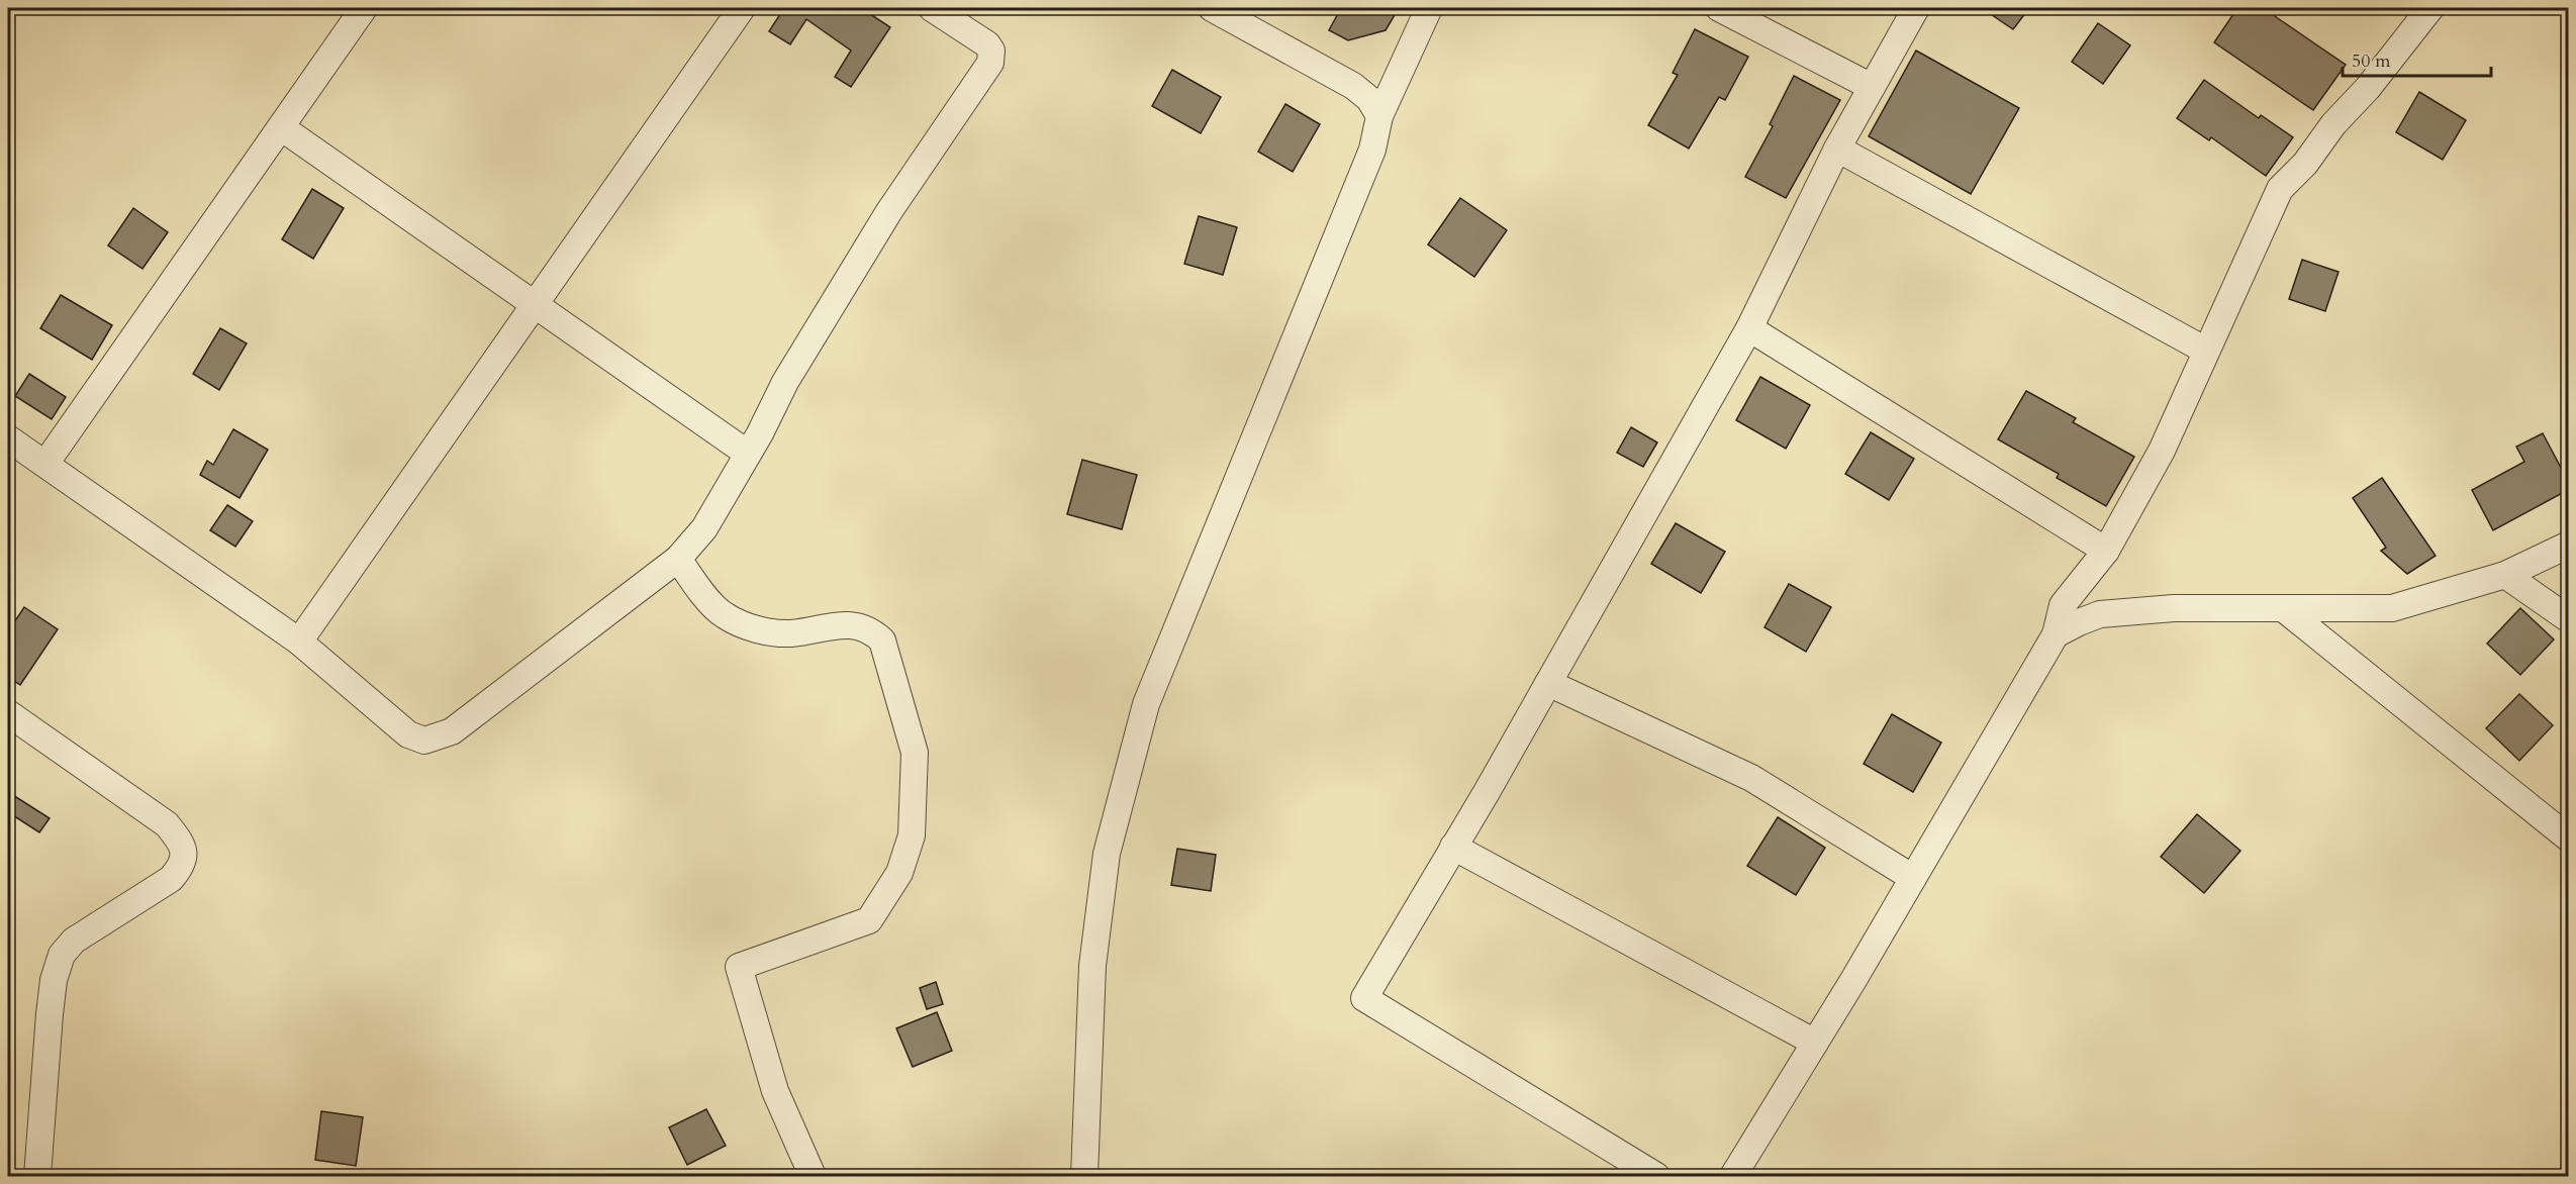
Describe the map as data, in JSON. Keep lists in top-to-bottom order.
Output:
{
  "scale_bar": "50 m"
}
